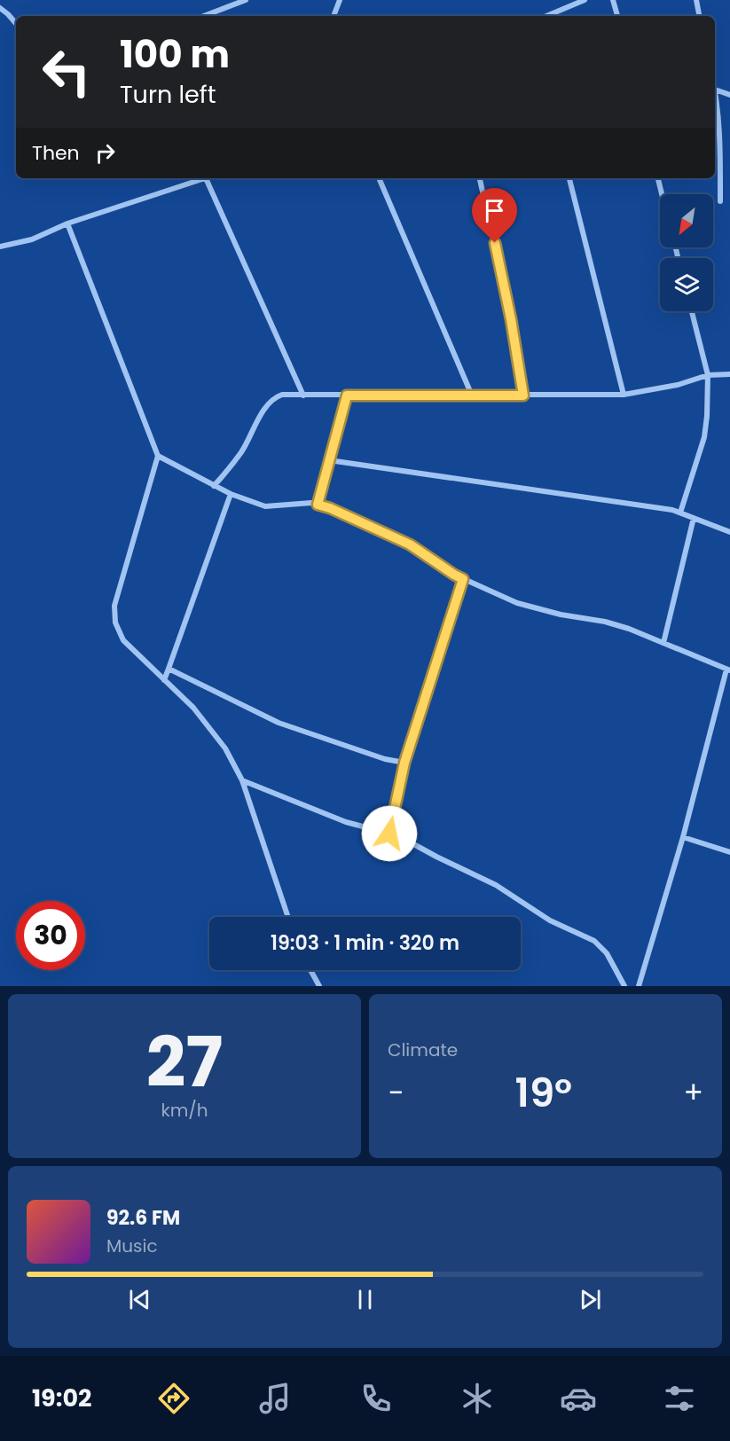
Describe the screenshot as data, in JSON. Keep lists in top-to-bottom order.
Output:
{
  "north": "bottom left",
  "page": {
    "turn": ["100 m", "Turn left"],
    "then": "Then",
    "limit": "30",
    "trip": "19:03 · 1 min · 320 m",
    "tile": [
      ["27", "km/h"],
      "Climate"
    ],
    "heat": ["−", "19°", "+"],
    "song": ["92.6 FM", "Music"],
    "tabs": "19:02"
  }
}
